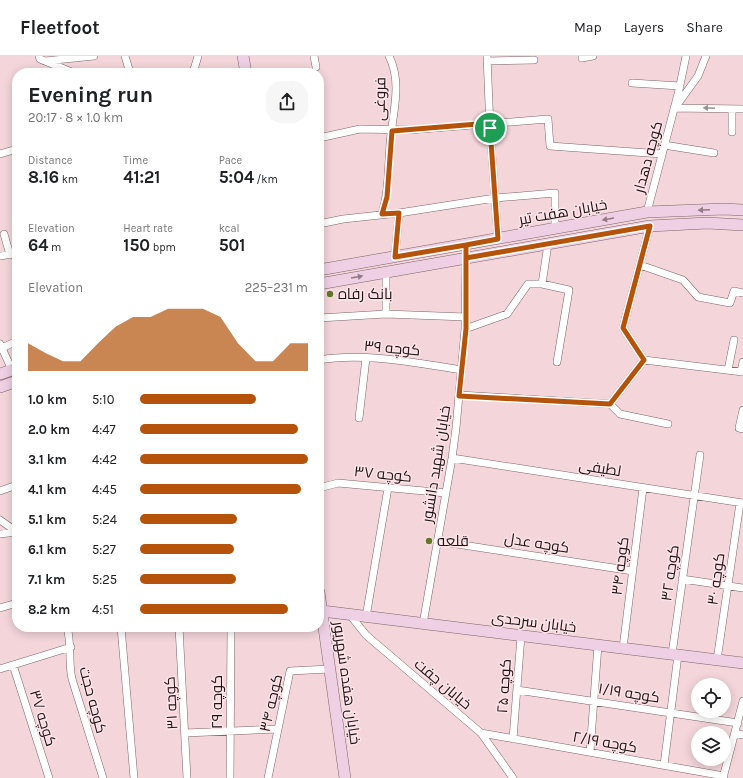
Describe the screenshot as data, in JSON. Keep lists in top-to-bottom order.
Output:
{
  "streets": {
    "street": [
      "فروغی",
      "کوچه دهدار",
      "خیابان هفت تیر",
      "کوچه ۳۹",
      "خیابان شهید دانشور",
      "لطیفی",
      "کوچه ۳۷",
      "کوچه عدل",
      "کوچه ۳۴",
      "کوچه ۳۲",
      "کوچه ۳۰",
      "خیابان سرحدی",
      "خیابان هفده شهریور",
      "خیابان چفت",
      "کوچه ۲۵",
      "کوچه ۱/۱۹",
      "کوچه حجت",
      "کوچه ۲۹",
      "کوچه ۳۱",
      "کوچه ۲/۱۹"
    ]
  },
  "crossings": [
    ["کوچه دهدار", "خیابان هفت تیر"],
    ["خیابان هفت تیر", "خیابان شهید دانشور"],
    ["کوچه ۳۹", "خیابان شهید دانشور"],
    ["خیابان شهید دانشور", "لطیفی"],
    ["خیابان شهید دانشور", "کوچه ۳۷"],
    ["خیابان شهید دانشور", "کوچه عدل"],
    ["خیابان شهید دانشور", "خیابان سرحدی"],
    ["لطیفی", "کوچه ۳۴"],
    ["لطیفی", "کوچه ۳۲"],
    ["لطیفی", "کوچه ۳۰"],
    ["کوچه عدل", "کوچه ۳۴"],
    ["کوچه ۳۴", "خیابان سرحدی"],
    ["کوچه ۳۴", "خیابان هفده شهریور"],
    ["کوچه ۳۲", "خیابان سرحدی"],
    ["کوچه ۳۲", "کوچه ۱/۱۹"],
    ["کوچه ۳۲", "کوچه ۲/۱۹"],
    ["کوچه ۳۰", "خیابان سرحدی"],
    ["خیابان سرحدی", "خیابان چفت"],
    ["خیابان سرحدی", "کوچه ۲۵"],
    ["خیابان چفت", "کوچه ۲/۱۹"],
    ["کوچه ۲۵", "کوچه ۱/۱۹"],
    ["کوچه ۲۵", "کوچه ۲/۱۹"]
  ],
  "places": ["بانک رفاه", "قلعه"],
  "page": {
    "header": "Fleetfoot",
    "nav": ["Map", "Layers", "Share"],
    "heading": ["Evening run", "20:17 · 8 × 1.0 km"],
    "stats": [
      ["Distance", "8.16 km"],
      ["Time", "41:21"],
      ["Pace", "5:04 /km"],
      ["Elevation", "64 m"],
      ["Heart rate", "150 bpm"],
      ["kcal", "501"]
    ],
    "chart": ["Elevation", "225–231 m"],
    "list": [
      {
        "name": "1.0 km",
        "note": "5:10"
      },
      {
        "name": "2.0 km",
        "note": "4:47"
      },
      {
        "name": "3.1 km",
        "note": "4:42"
      },
      {
        "name": "4.1 km",
        "note": "4:45"
      },
      {
        "name": "5.1 km",
        "note": "5:24"
      },
      {
        "name": "6.1 km",
        "note": "5:27"
      },
      {
        "name": "7.1 km",
        "note": "5:25"
      },
      {
        "name": "8.2 km",
        "note": "4:51"
      }
    ]
  }
}
